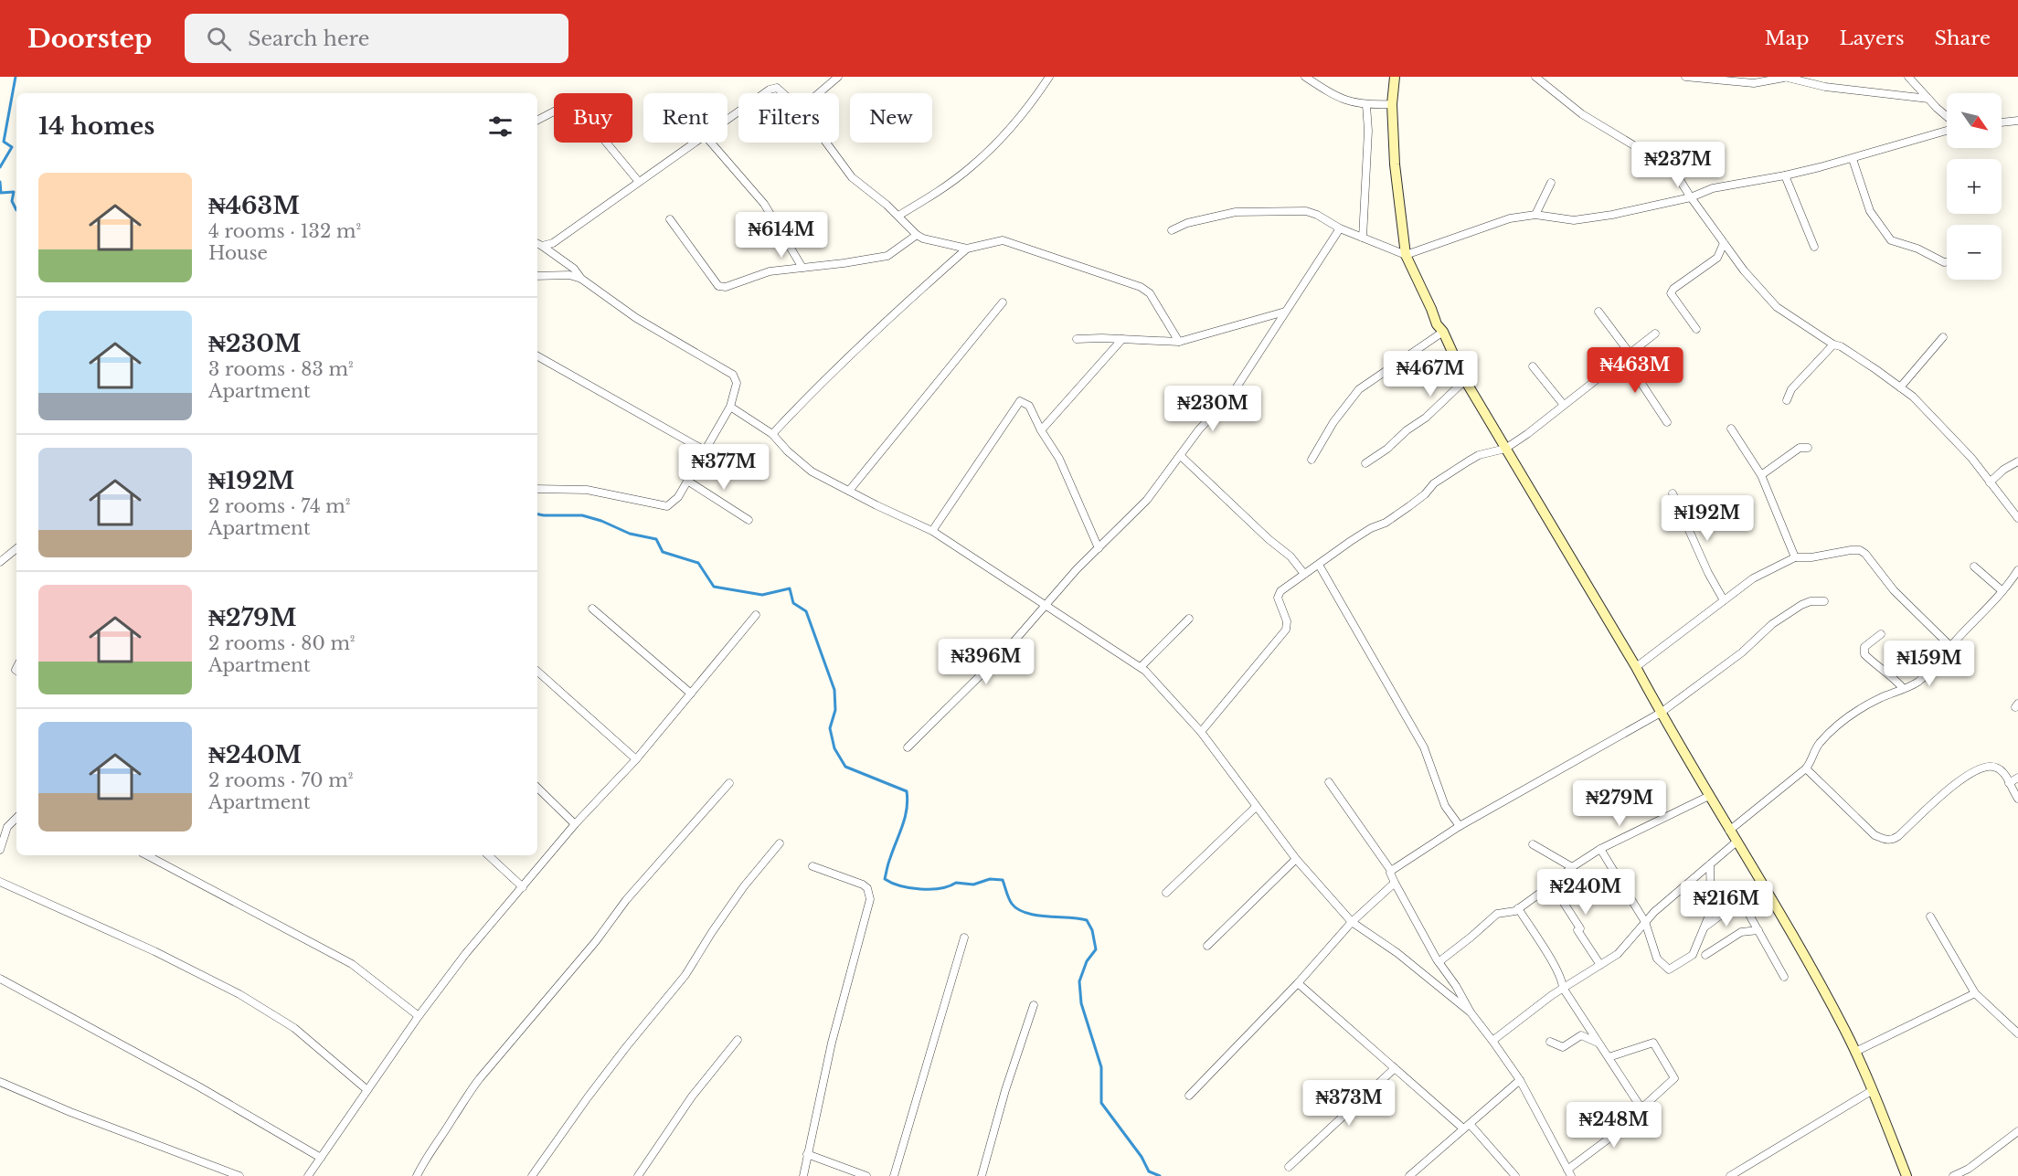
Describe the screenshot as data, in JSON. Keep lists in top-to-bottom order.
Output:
{
  "north": "bottom right",
  "page": {
    "header": "Doorstep",
    "search": "Search here",
    "nav": ["Map", "Layers", "Share"],
    "map_buttons": ["+", "−"],
    "chip": [
      "Buy",
      "Rent",
      "Filters",
      "New"
    ],
    "heading": "14 homes",
    "price": [
      "₦237M",
      "₦614M",
      "₦463M",
      "₦467M",
      "₦230M",
      "₦377M",
      "₦192M",
      "₦396M",
      "₦159M",
      "₦279M",
      "₦240M",
      "₦216M",
      "₦373M",
      "₦248M"
    ],
    "list": [
      {
        "name": "₦463M",
        "note": "4 rooms · 132 m² · House"
      },
      {
        "name": "₦230M",
        "note": "3 rooms · 83 m² · Apartment"
      },
      {
        "name": "₦192M",
        "note": "2 rooms · 74 m² · Apartment"
      },
      {
        "name": "₦279M",
        "note": "2 rooms · 80 m² · Apartment"
      },
      {
        "name": "₦240M",
        "note": "2 rooms · 70 m² · Apartment"
      }
    ]
  }
}
